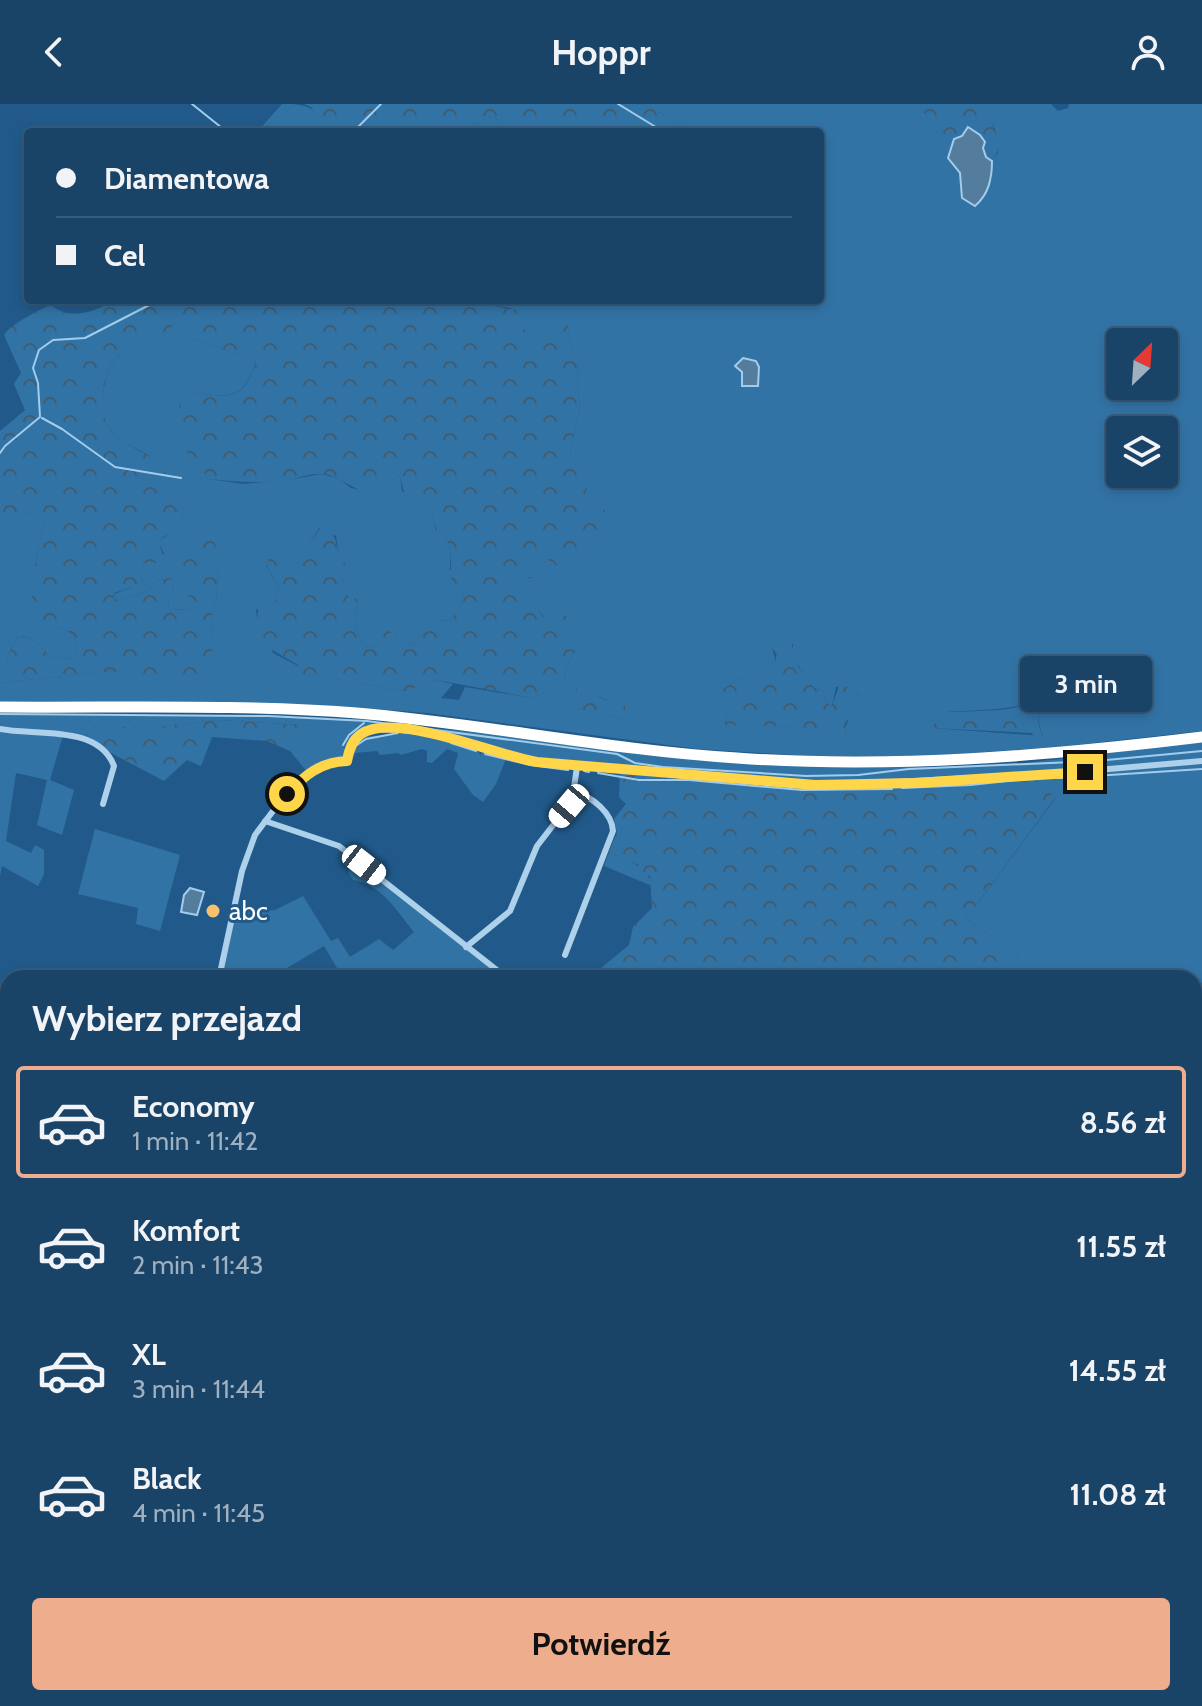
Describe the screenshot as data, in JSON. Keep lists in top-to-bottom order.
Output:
{
  "places": ["abc"],
  "north": "top right",
  "page": {
    "header": "Hoppr",
    "banner": ["Diamentowa", "Cel"],
    "bubble": "3 min",
    "heading": "Wybierz przejazd",
    "list": [
      {
        "name": "Economy",
        "note": "1 min · 11:42",
        "value": "8.56 zł"
      },
      {
        "name": "Komfort",
        "note": "2 min · 11:43",
        "value": "11.55 zł"
      },
      {
        "name": "XL",
        "note": "3 min · 11:44",
        "value": "14.55 zł"
      },
      {
        "name": "Black",
        "note": "4 min · 11:45",
        "value": "11.08 zł"
      }
    ],
    "buttons": "Potwierdź"
  }
}
